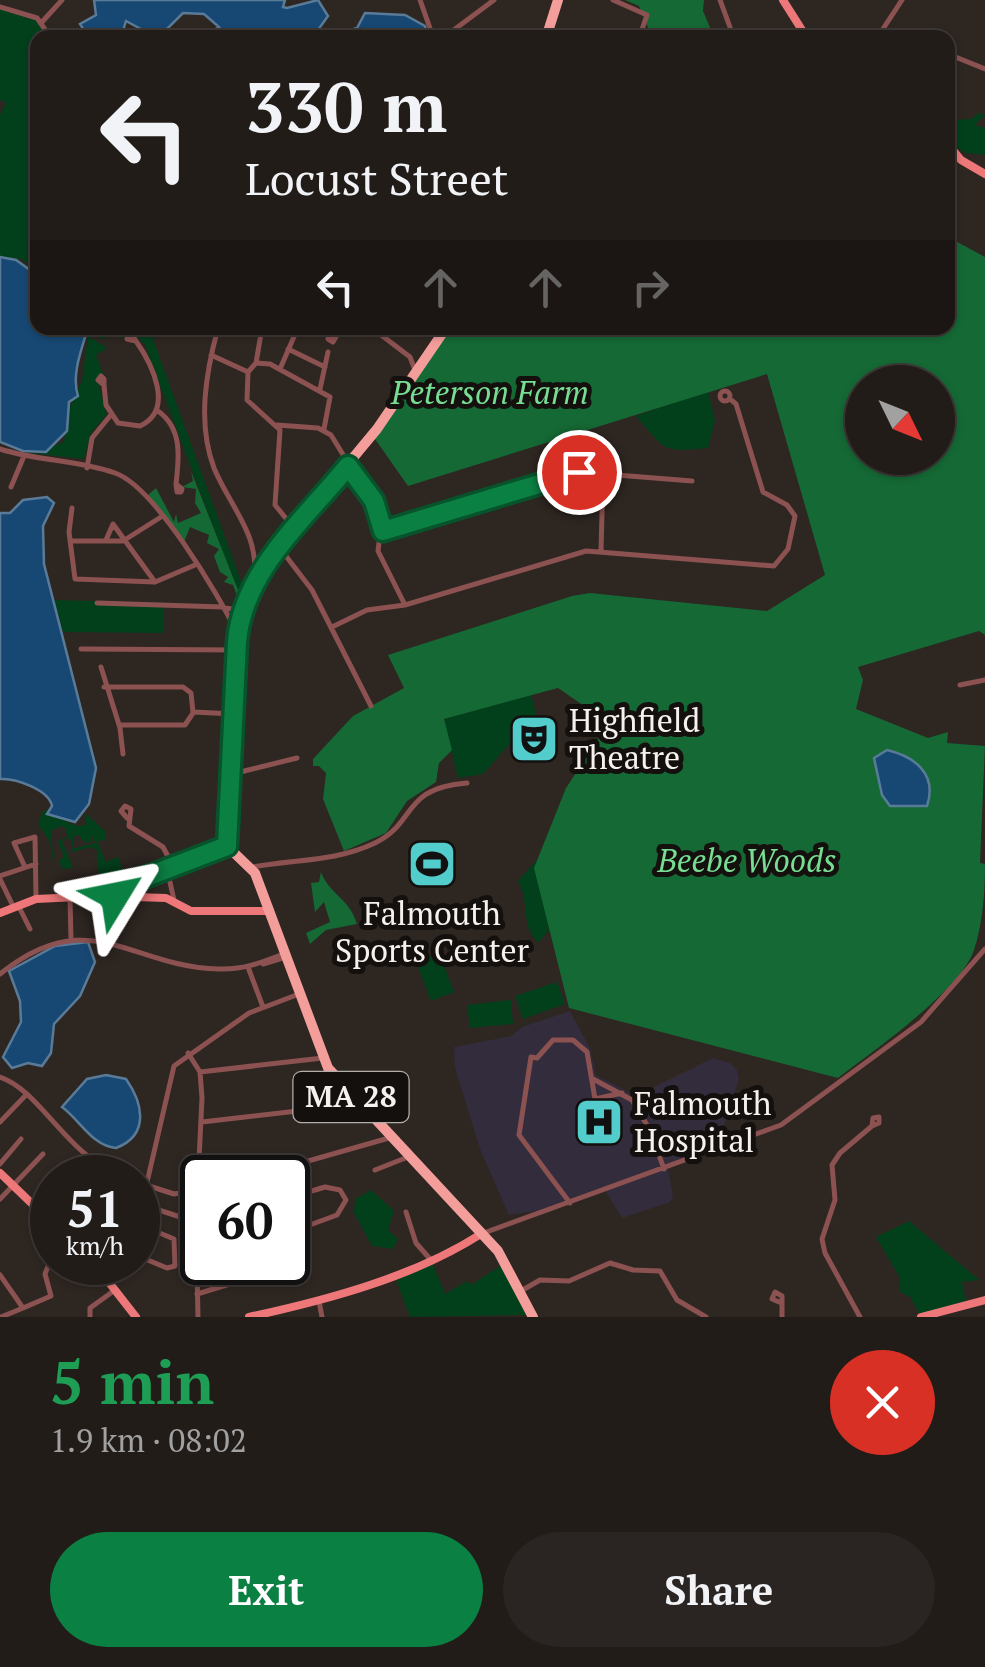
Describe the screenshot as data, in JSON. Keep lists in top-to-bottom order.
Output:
{
  "streets": {
    "highway": ["MA 28"]
  },
  "parks": ["Peterson Farm", "Beebe Woods"],
  "places": {
    "theatre": ["Highfield Theatre"],
    "sports": ["Falmouth Sports Center"],
    "hospital": ["Falmouth Hospital"]
  },
  "north": "bottom right",
  "page": {
    "turn": ["330 m", "Locust Street"],
    "speed": "51 km/h",
    "limit": "60",
    "heading": ["5 min", "1.9 km · 08:02"],
    "buttons": ["Exit", "Share"]
  }
}
